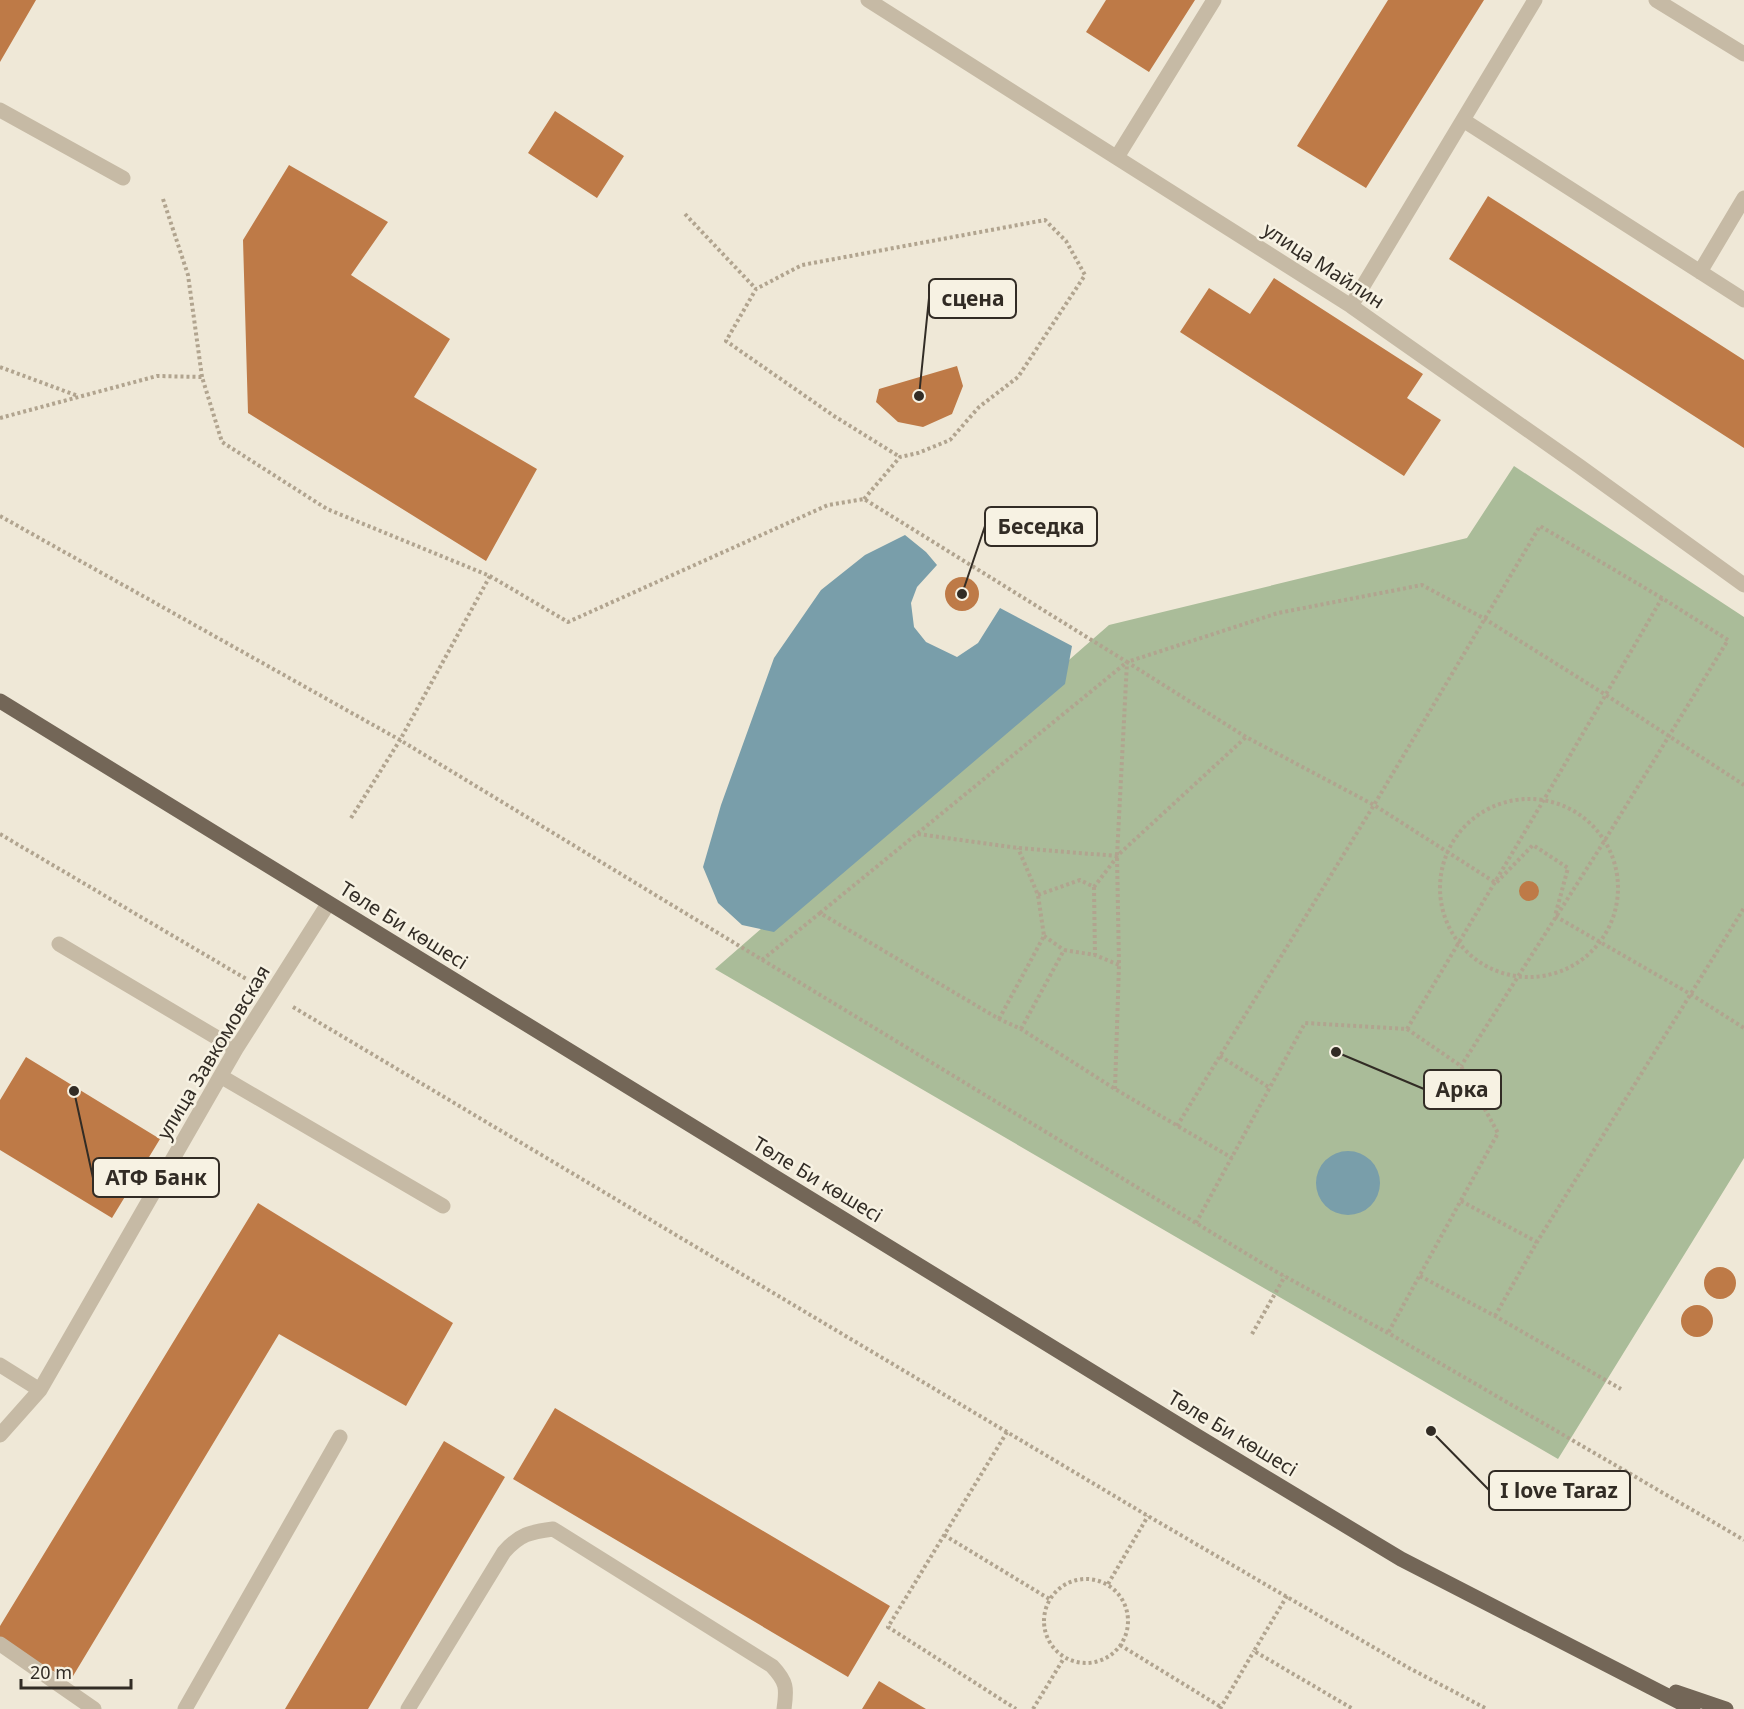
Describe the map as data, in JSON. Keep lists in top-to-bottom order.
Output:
{
  "streets": {
    "main road": ["Төле Би көшесі"],
    "street": ["улица Майлин", "улица Завкомовская"]
  },
  "crossings": [
    ["Төле Би көшесі", "улица Завкомовская"]
  ],
  "places": [
    "сцена",
    "Беседка",
    "Арка",
    "АТФ Банк",
    "I love Taraz"
  ],
  "scale_bar": "20 m"
}
